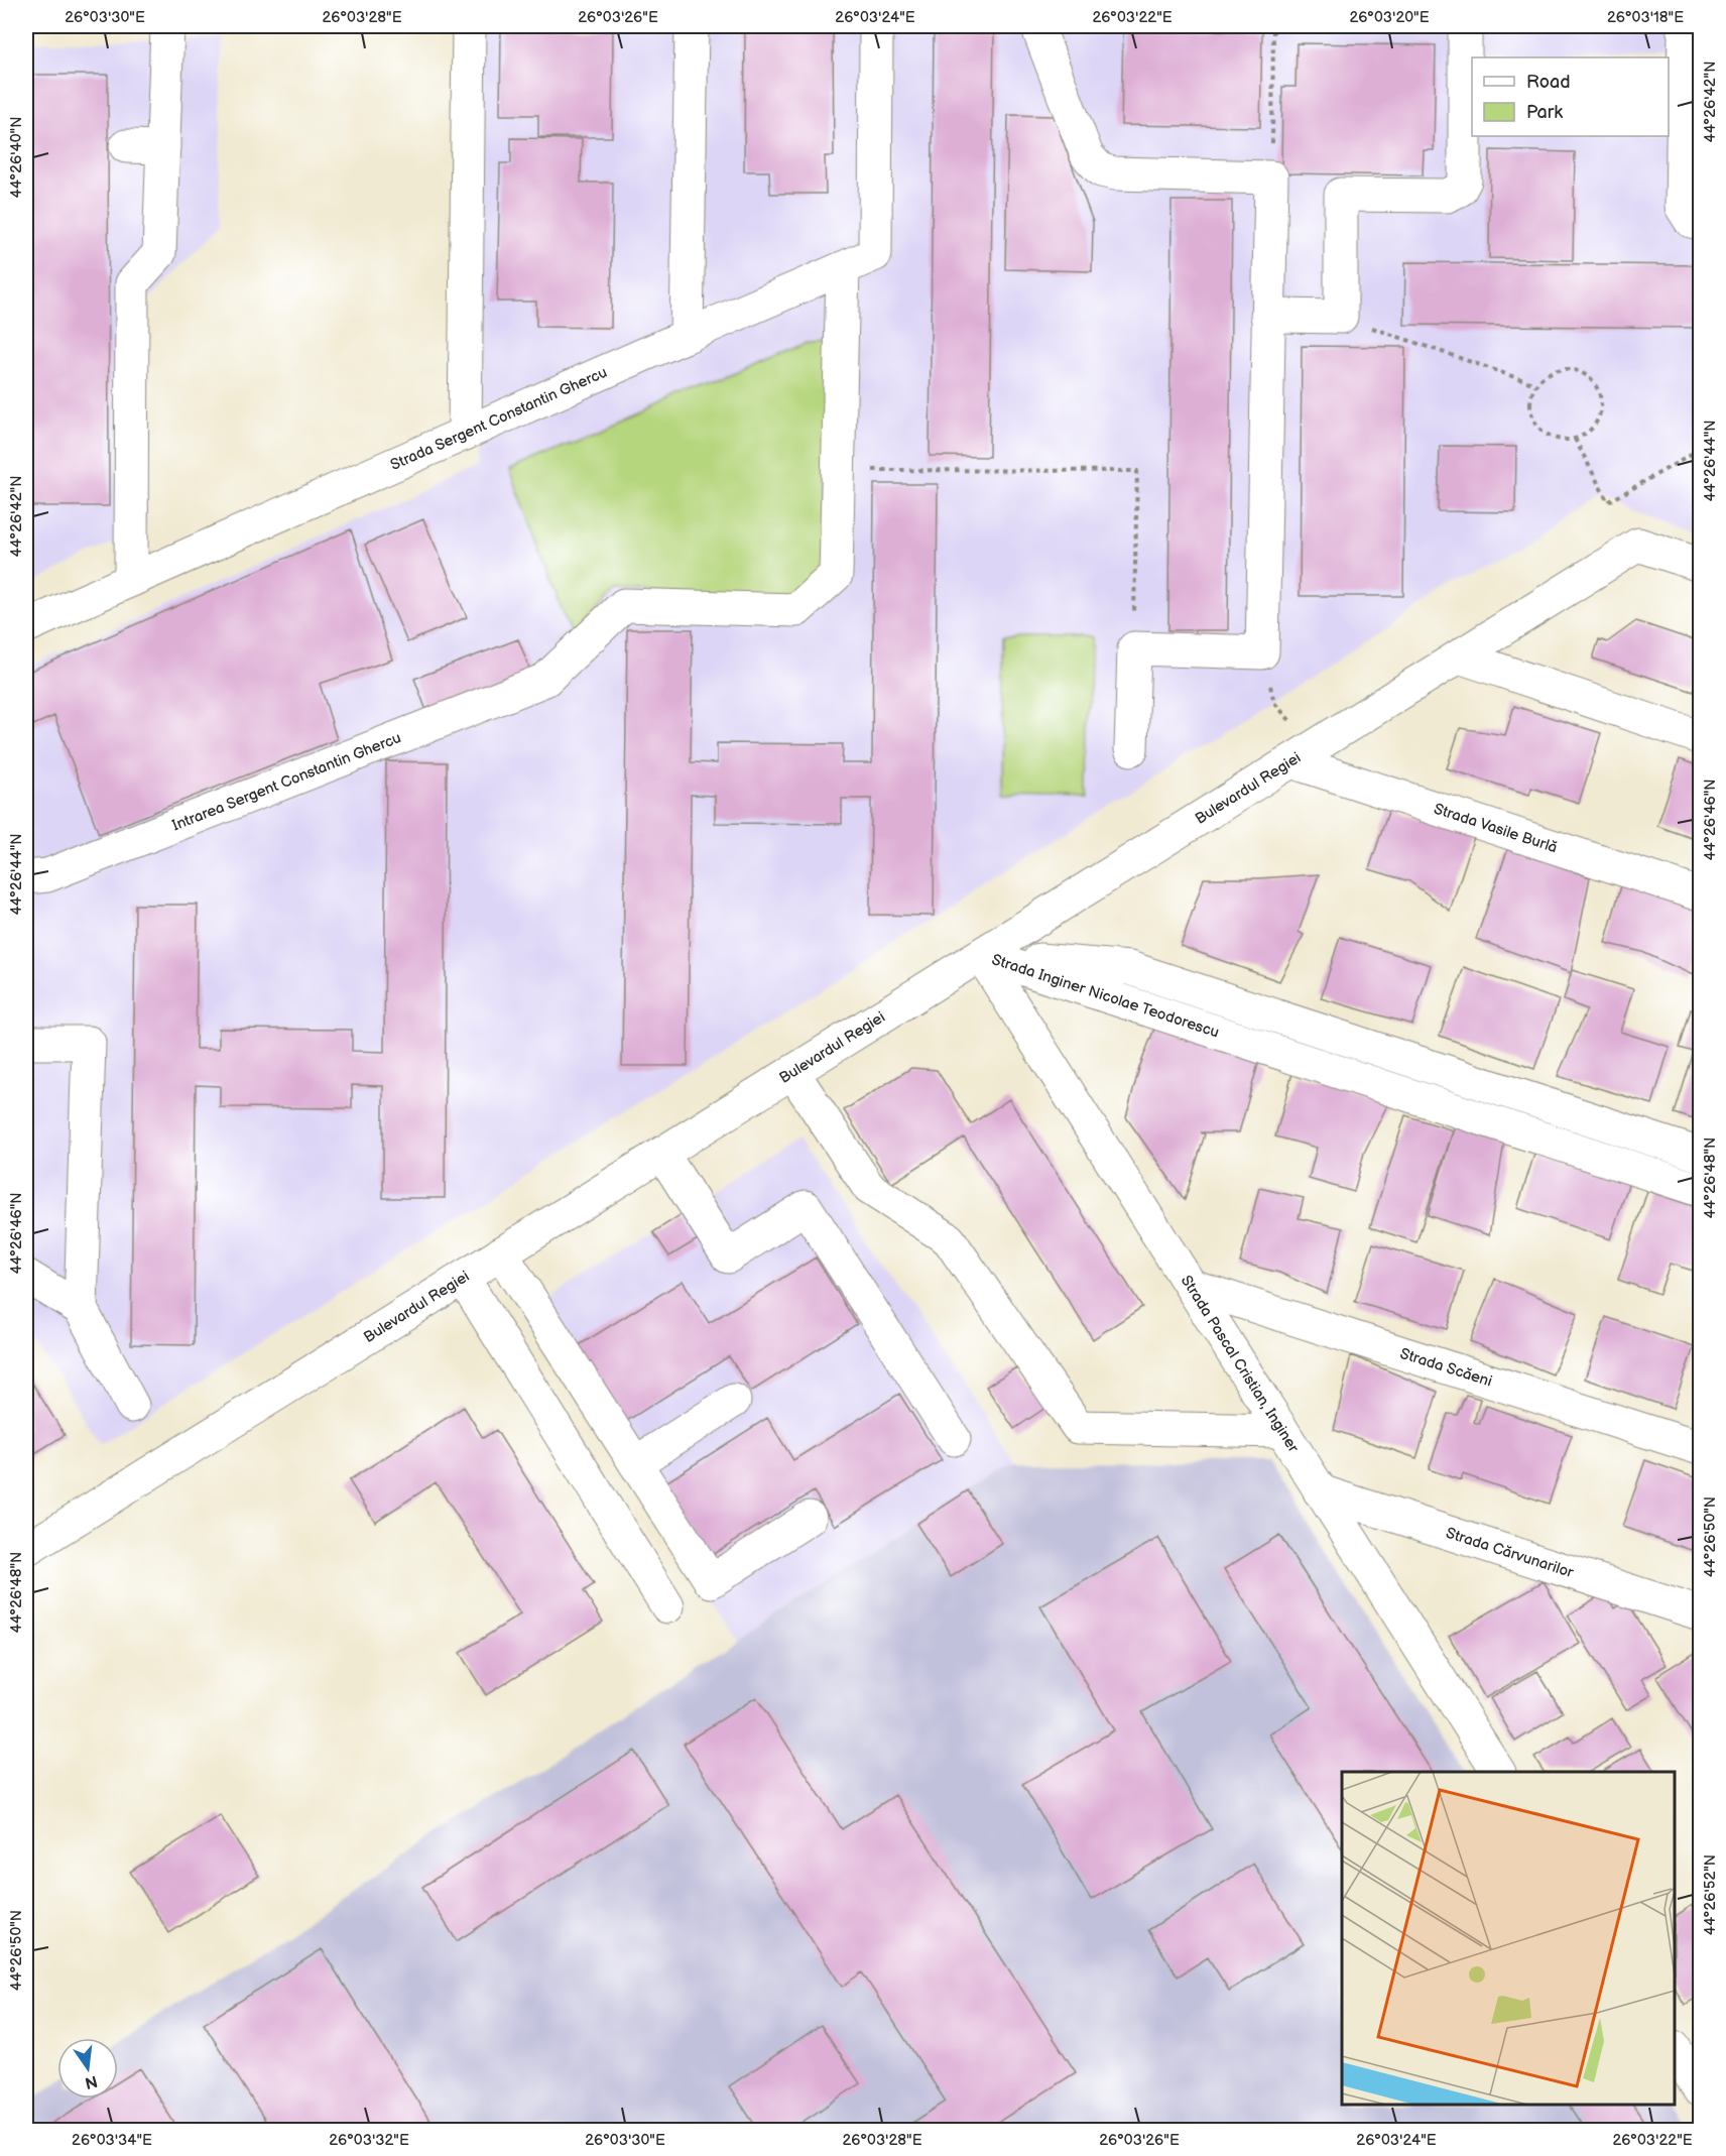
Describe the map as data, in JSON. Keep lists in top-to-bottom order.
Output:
{
  "streets": {
    "street": [
      "Strada Sergent Constantin Ghercu",
      "Intrarea Sergent Constantin Ghercu",
      "Bulevardul Regiei",
      "Strada Vasile Burlă",
      "Strada Inginer Nicolae Teodorescu",
      "Strada Pascal Cristian, Inginer",
      "Strada Scăeni",
      "Strada Cărvunarilor"
    ]
  },
  "crossings": [
    ["Bulevardul Regiei", "Strada Vasile Burlă"],
    ["Bulevardul Regiei", "Strada Inginer Nicolae Teodorescu"],
    ["Bulevardul Regiei", "Strada Pascal Cristian, Inginer"],
    ["Strada Inginer Nicolae Teodorescu", "Strada Pascal Cristian, Inginer"],
    ["Strada Pascal Cristian, Inginer", "Strada Scăeni"],
    ["Strada Pascal Cristian, Inginer", "Strada Cărvunarilor"]
  ],
  "legend": ["Road", "Park"],
  "north": "bottom",
  "coordinates": [
    "26°03'30\"E",
    "26°03'28\"E",
    "26°03'26\"E",
    "26°03'24\"E",
    "26°03'22\"E",
    "26°03'20\"E",
    "26°03'18\"E",
    "44°26'42\"N",
    "44°26'40\"N",
    "44°26'44\"N",
    "44°26'46\"N",
    "44°26'48\"N",
    "44°26'50\"N",
    "44°26'52\"N",
    "26°03'34\"E",
    "26°03'32\"E"
  ]
}
